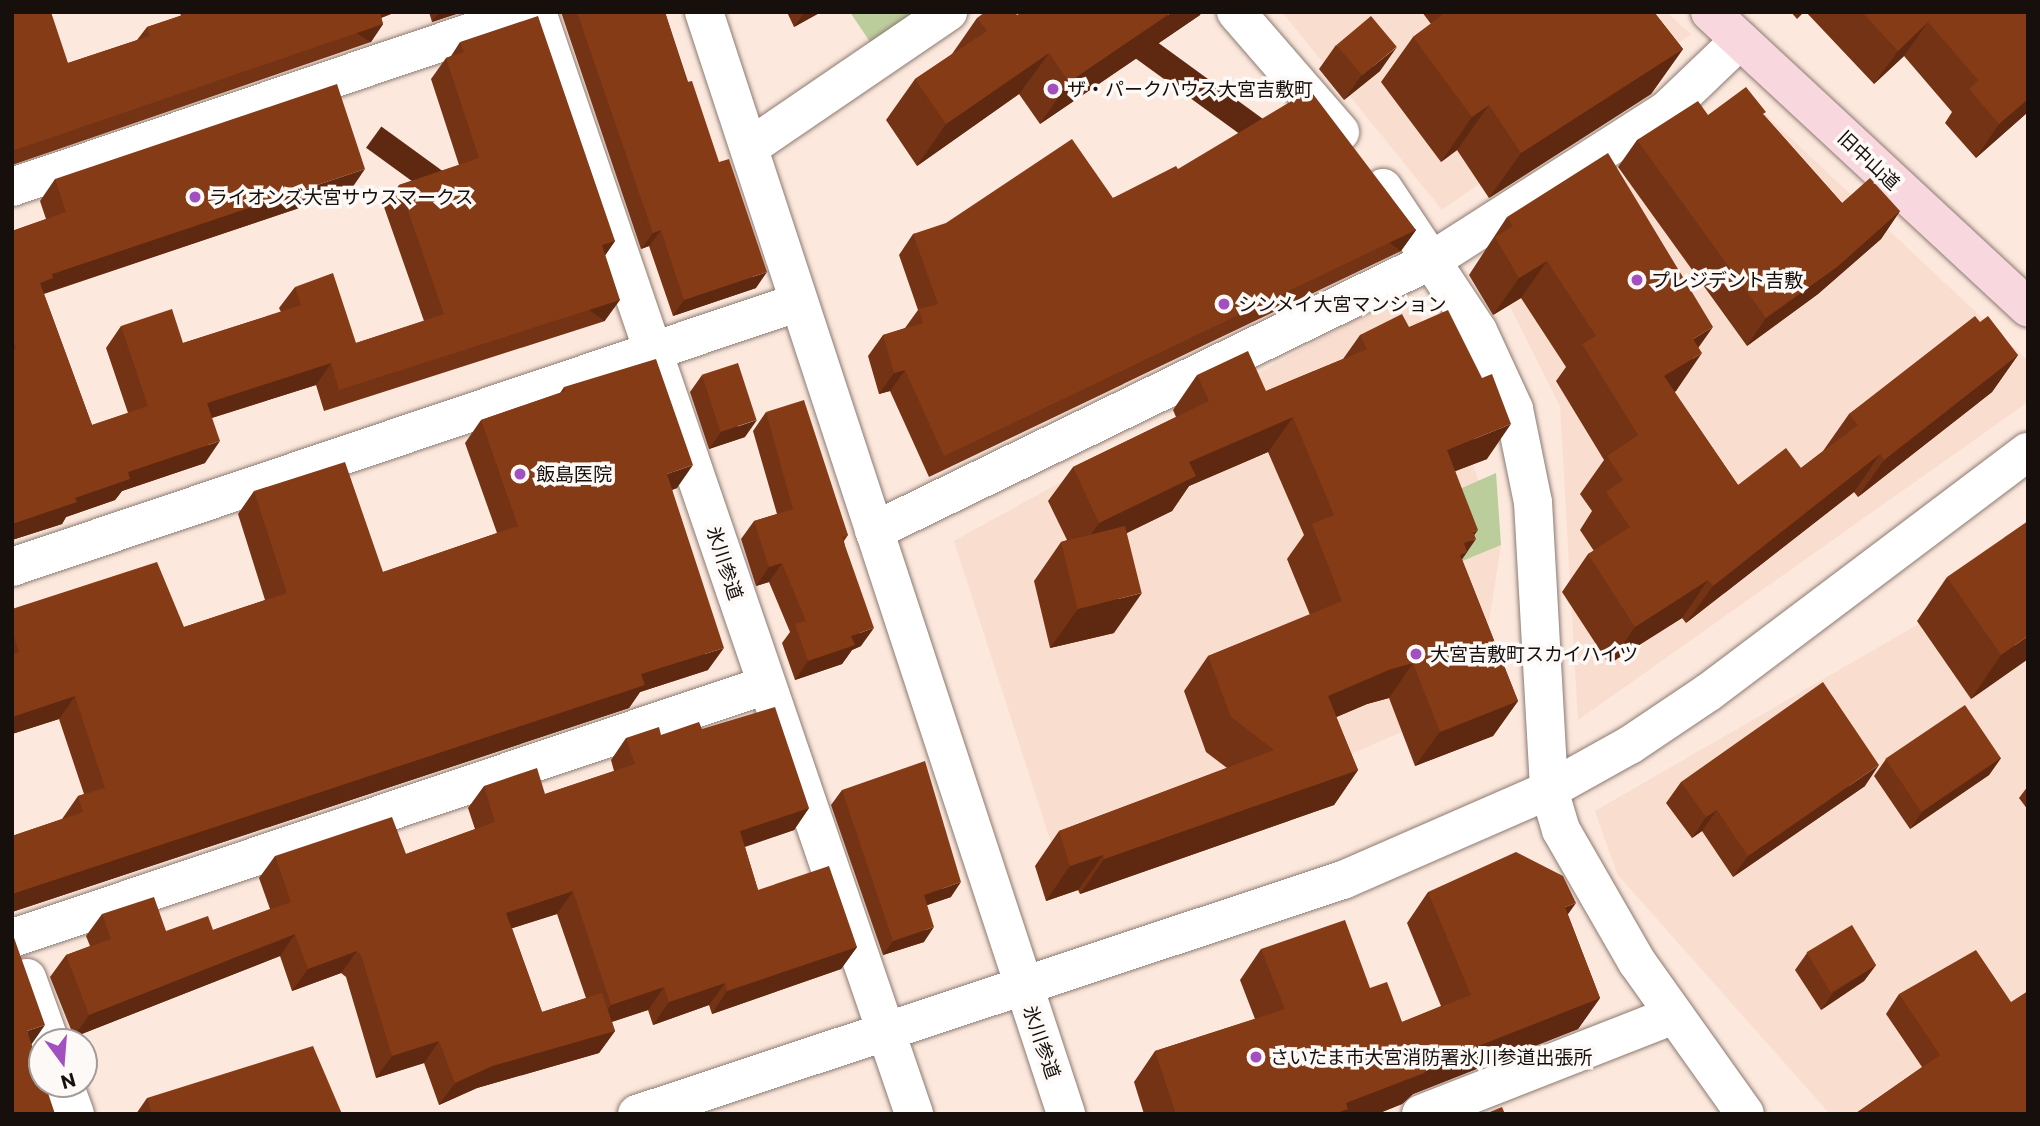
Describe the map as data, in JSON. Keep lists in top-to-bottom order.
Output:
{
  "streets": {
    "main road": ["旧中山道"],
    "street": ["氷川参道"]
  },
  "places": [
    "ザ・パークハウス大宮吉敷町",
    "ライオンズ大宮サウスマークス",
    "プレジデント吉敷",
    "シンメイ大宮マンション",
    "飯島医院",
    "大宮吉敷町スカイハイツ",
    "さいたま市大宮消防署氷川参道出張所"
  ],
  "north": "bottom"
}
